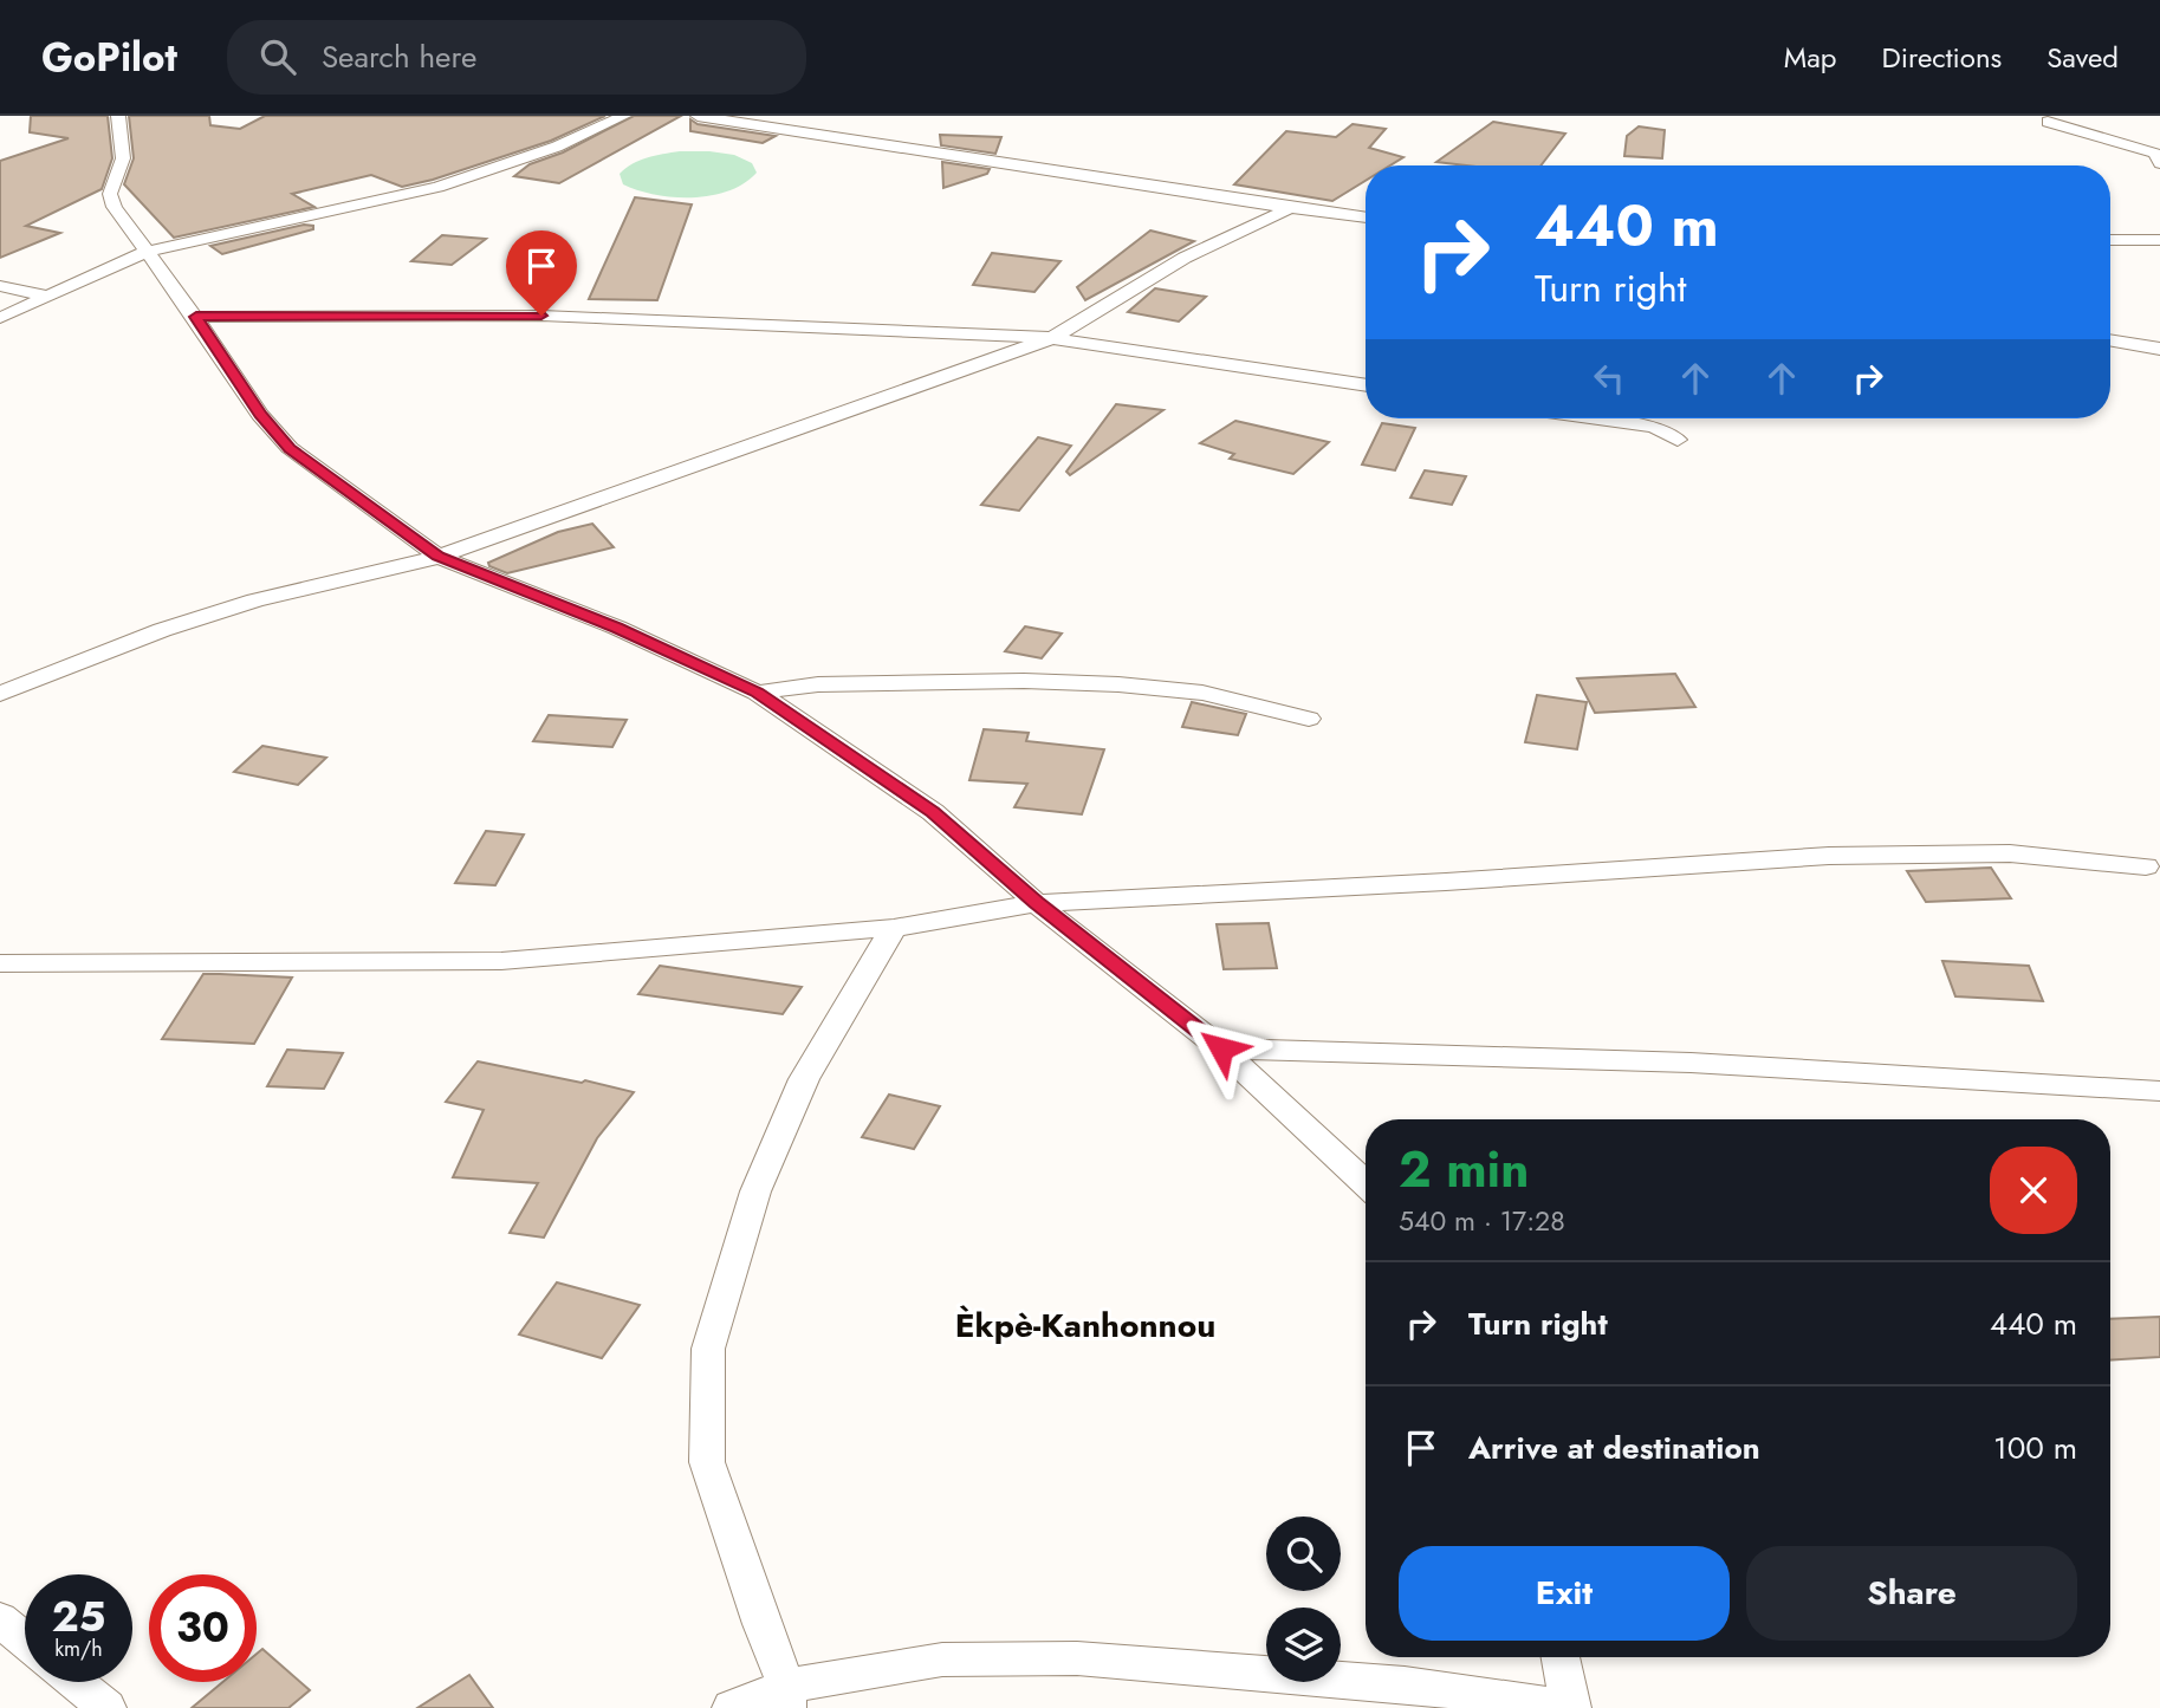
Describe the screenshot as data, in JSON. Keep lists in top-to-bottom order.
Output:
{
  "districts": ["Èkpè-Kanhonnou"],
  "page": {
    "header": "GoPilot",
    "search": "Search here",
    "nav": ["Map", "Directions", "Saved"],
    "turn": ["440 m", "Turn right"],
    "heading": ["2 min", "540 m · 17:28"],
    "list": [
      {
        "name": "Turn right",
        "value": "440 m"
      },
      {
        "name": "Arrive at destination",
        "value": "100 m"
      }
    ],
    "buttons": ["Exit", "Share"],
    "speed": "25 km/h",
    "limit": "30"
  }
}
